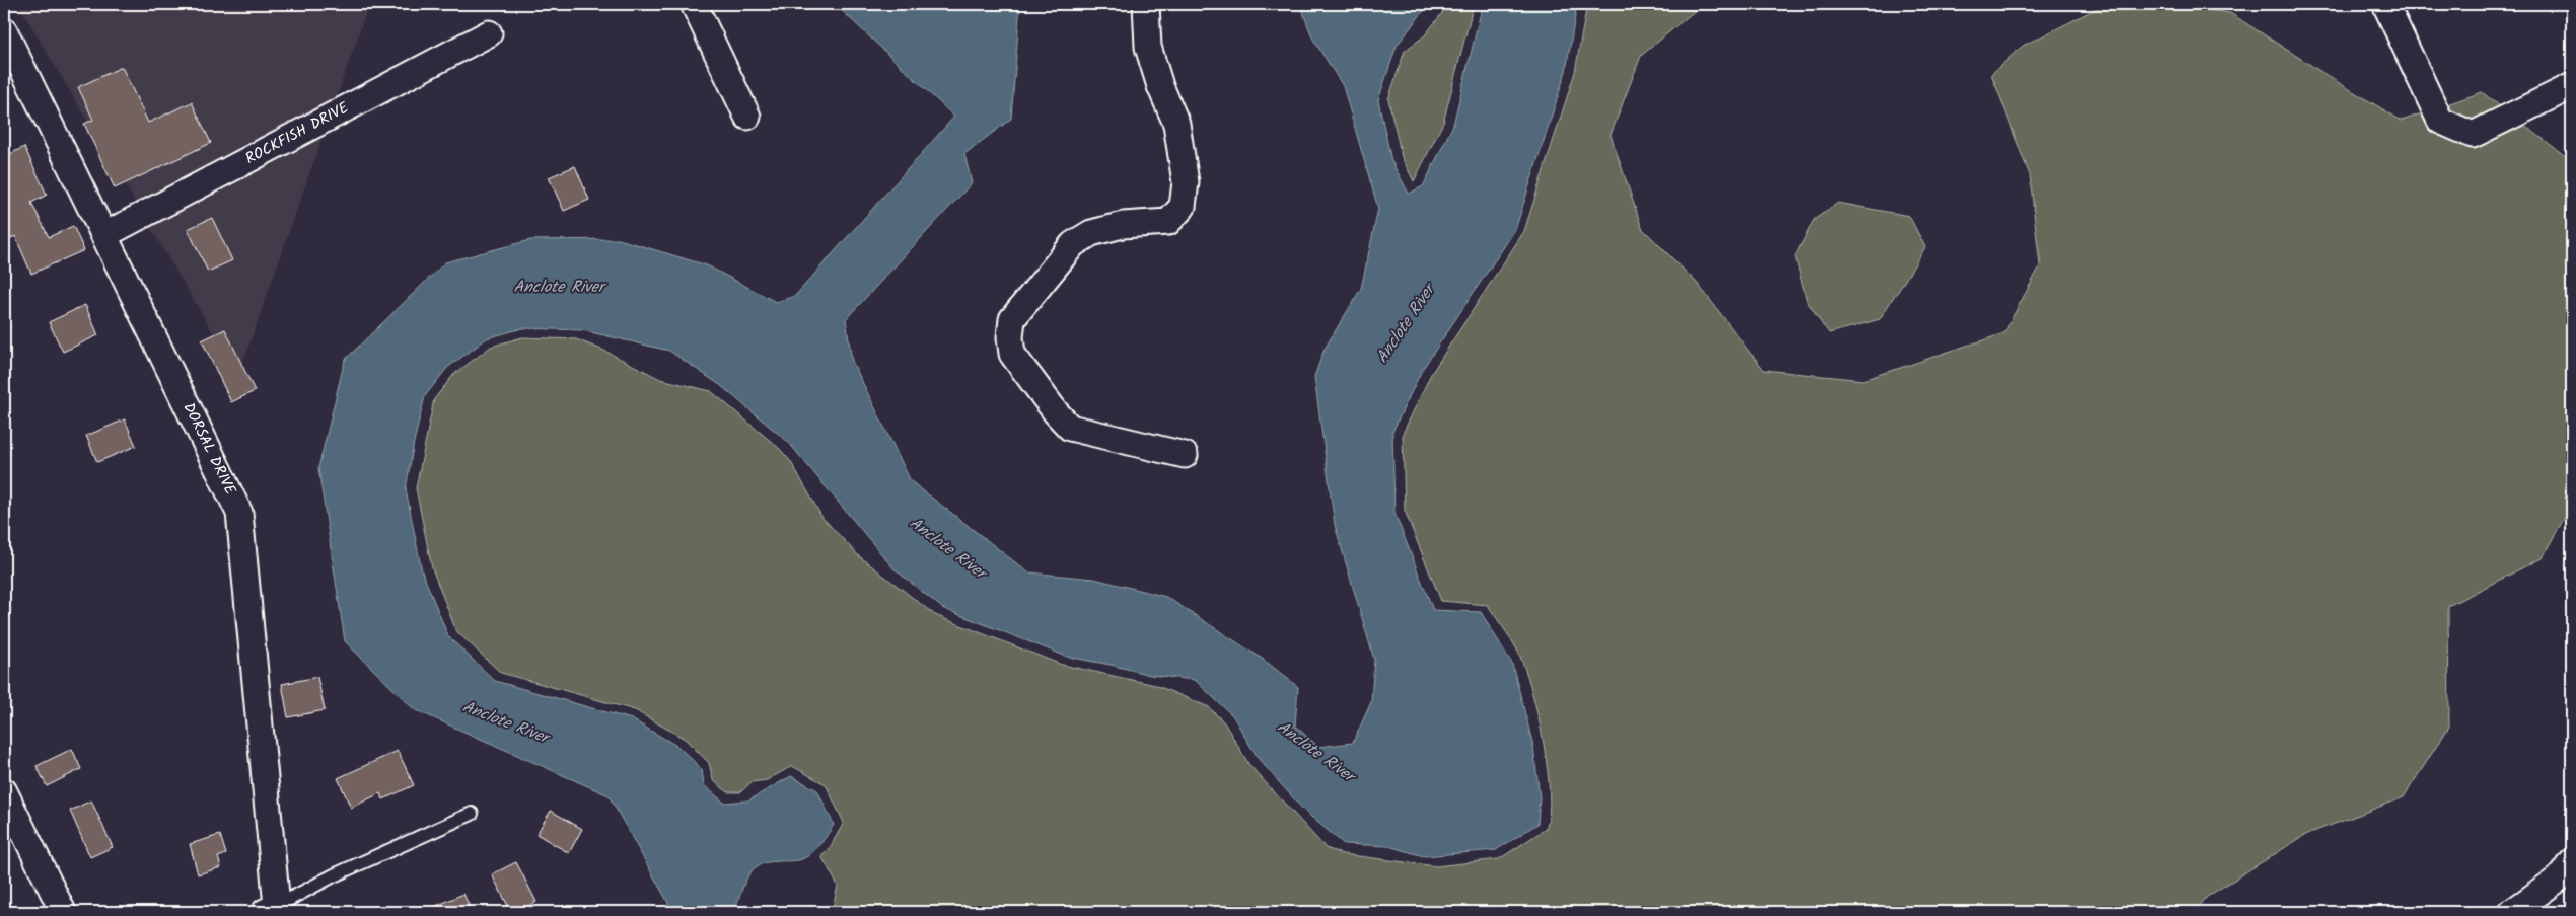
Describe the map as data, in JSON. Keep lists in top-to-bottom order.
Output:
{
  "streets": {
    "street": ["ROCKFISH DRIVE", "DORSAL DRIVE"]
  },
  "crossings": [
    ["ROCKFISH DRIVE", "DORSAL DRIVE"]
  ],
  "water": ["Anclote River"]
}
